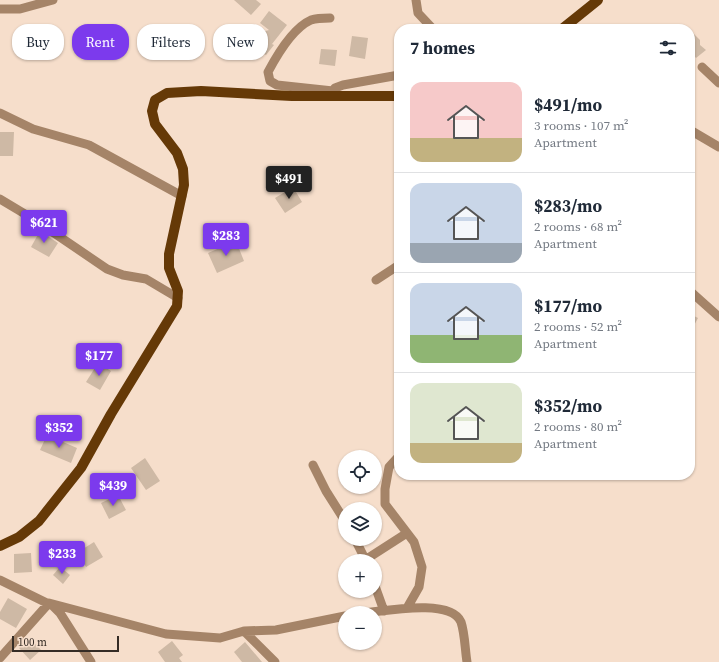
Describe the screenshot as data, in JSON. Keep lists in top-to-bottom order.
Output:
{
  "scale_bar": "100 m",
  "page": {
    "chip": [
      "Buy",
      "Rent",
      "Filters",
      "New"
    ],
    "heading": "7 homes",
    "list": [
      {
        "name": "$491/mo",
        "note": "3 rooms · 107 m² · Apartment"
      },
      {
        "name": "$283/mo",
        "note": "2 rooms · 68 m² · Apartment"
      },
      {
        "name": "$177/mo",
        "note": "2 rooms · 52 m² · Apartment"
      },
      {
        "name": "$352/mo",
        "note": "2 rooms · 80 m² · Apartment"
      }
    ],
    "price": [
      "$491",
      "$621",
      "$283",
      "$177",
      "$352",
      "$439",
      "$233"
    ],
    "map_buttons": ["+", "−"],
    "scale": "100 m"
  }
}
